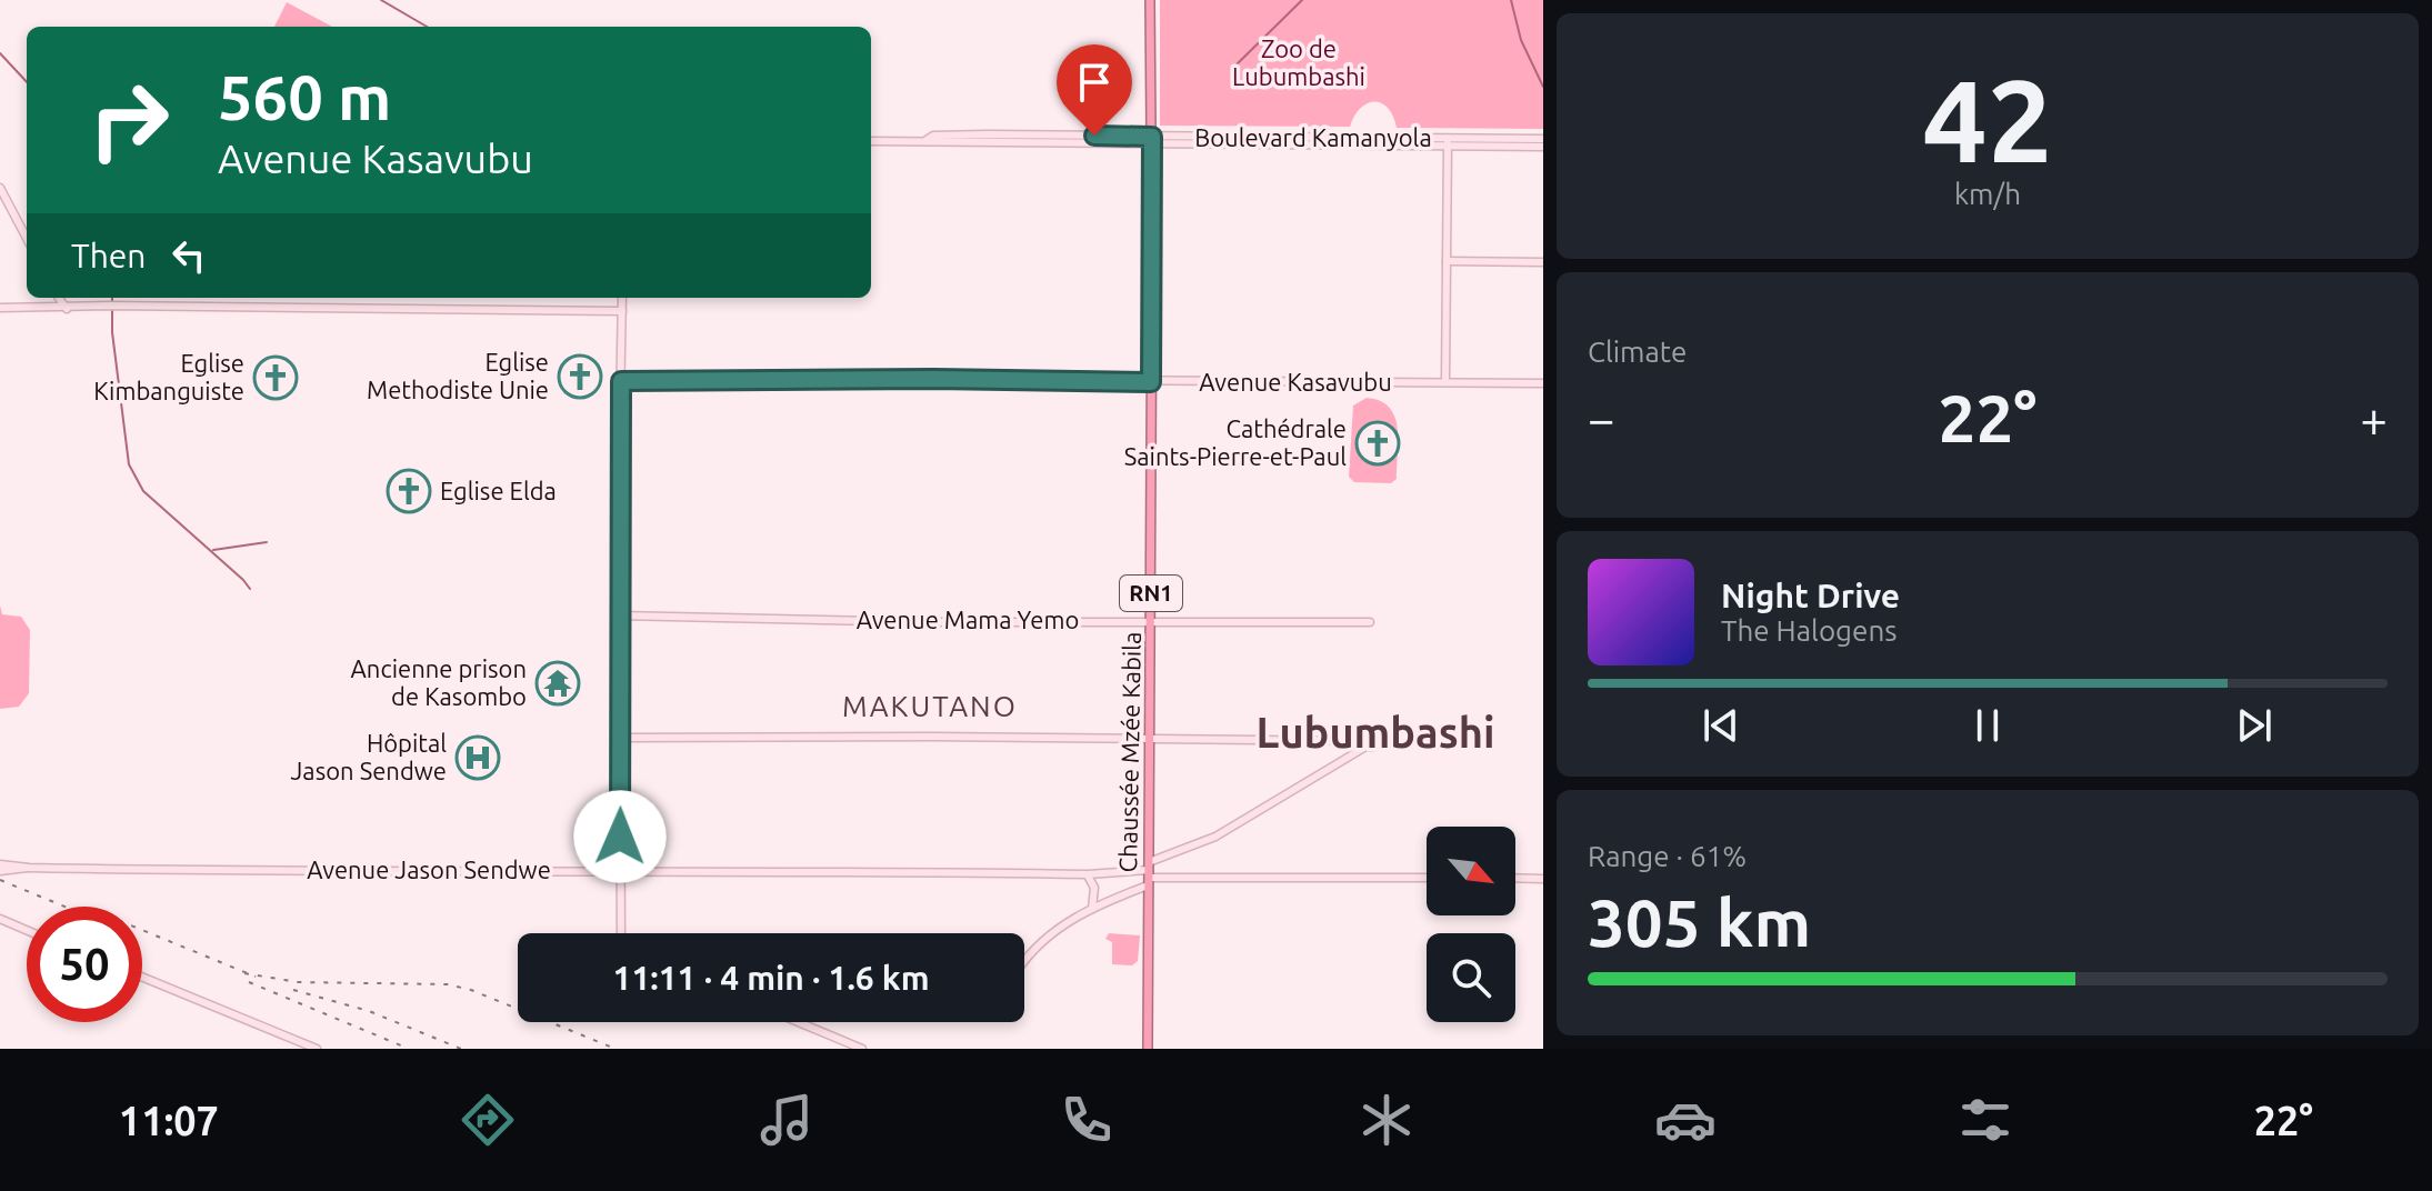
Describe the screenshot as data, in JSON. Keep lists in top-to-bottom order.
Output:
{
  "streets": {
    "highway": ["RN1", "Chaussée Mzée Kabila"],
    "main road": [
      "Boulevard Kamanyola",
      "Avenue Kasavubu",
      "Avenue Mama Yemo",
      "Avenue Jason Sendwe"
    ]
  },
  "crossings": [
    ["Boulevard Kamanyola", "RN1"],
    ["Boulevard Kamanyola", "Chaussée Mzée Kabila"],
    ["Avenue Kasavubu", "Chaussée Mzée Kabila"],
    ["RN1", "Chaussée Mzée Kabila"],
    ["Avenue Mama Yemo", "Chaussée Mzée Kabila"],
    ["Chaussée Mzée Kabila", "Avenue Jason Sendwe"]
  ],
  "districts": ["MAKUTANO", "Lubumbashi"],
  "parks": ["Zoo de Lubumbashi"],
  "places": {
    "church": [
      "Eglise Methodiste Unie",
      "Eglise Kimbanguiste",
      "Cathédrale Saints-Pierre-et-Paul",
      "Eglise Elda"
    ],
    "temple": ["Ancienne prison de Kasombo"],
    "hospital": ["Hôpital Jason Sendwe"]
  },
  "north": "bottom right",
  "page": {
    "tile": [
      ["42", "km/h"],
      "Climate",
      ["Range · 61%", "305 km"]
    ],
    "turn": ["560 m", "Avenue Kasavubu"],
    "then": "Then",
    "heat": ["−", "22°", "+"],
    "song": ["Night Drive", "The Halogens"],
    "limit": "50",
    "trip": "11:11 · 4 min · 1.6 km",
    "tabs": ["11:07", "22°"]
  }
}
